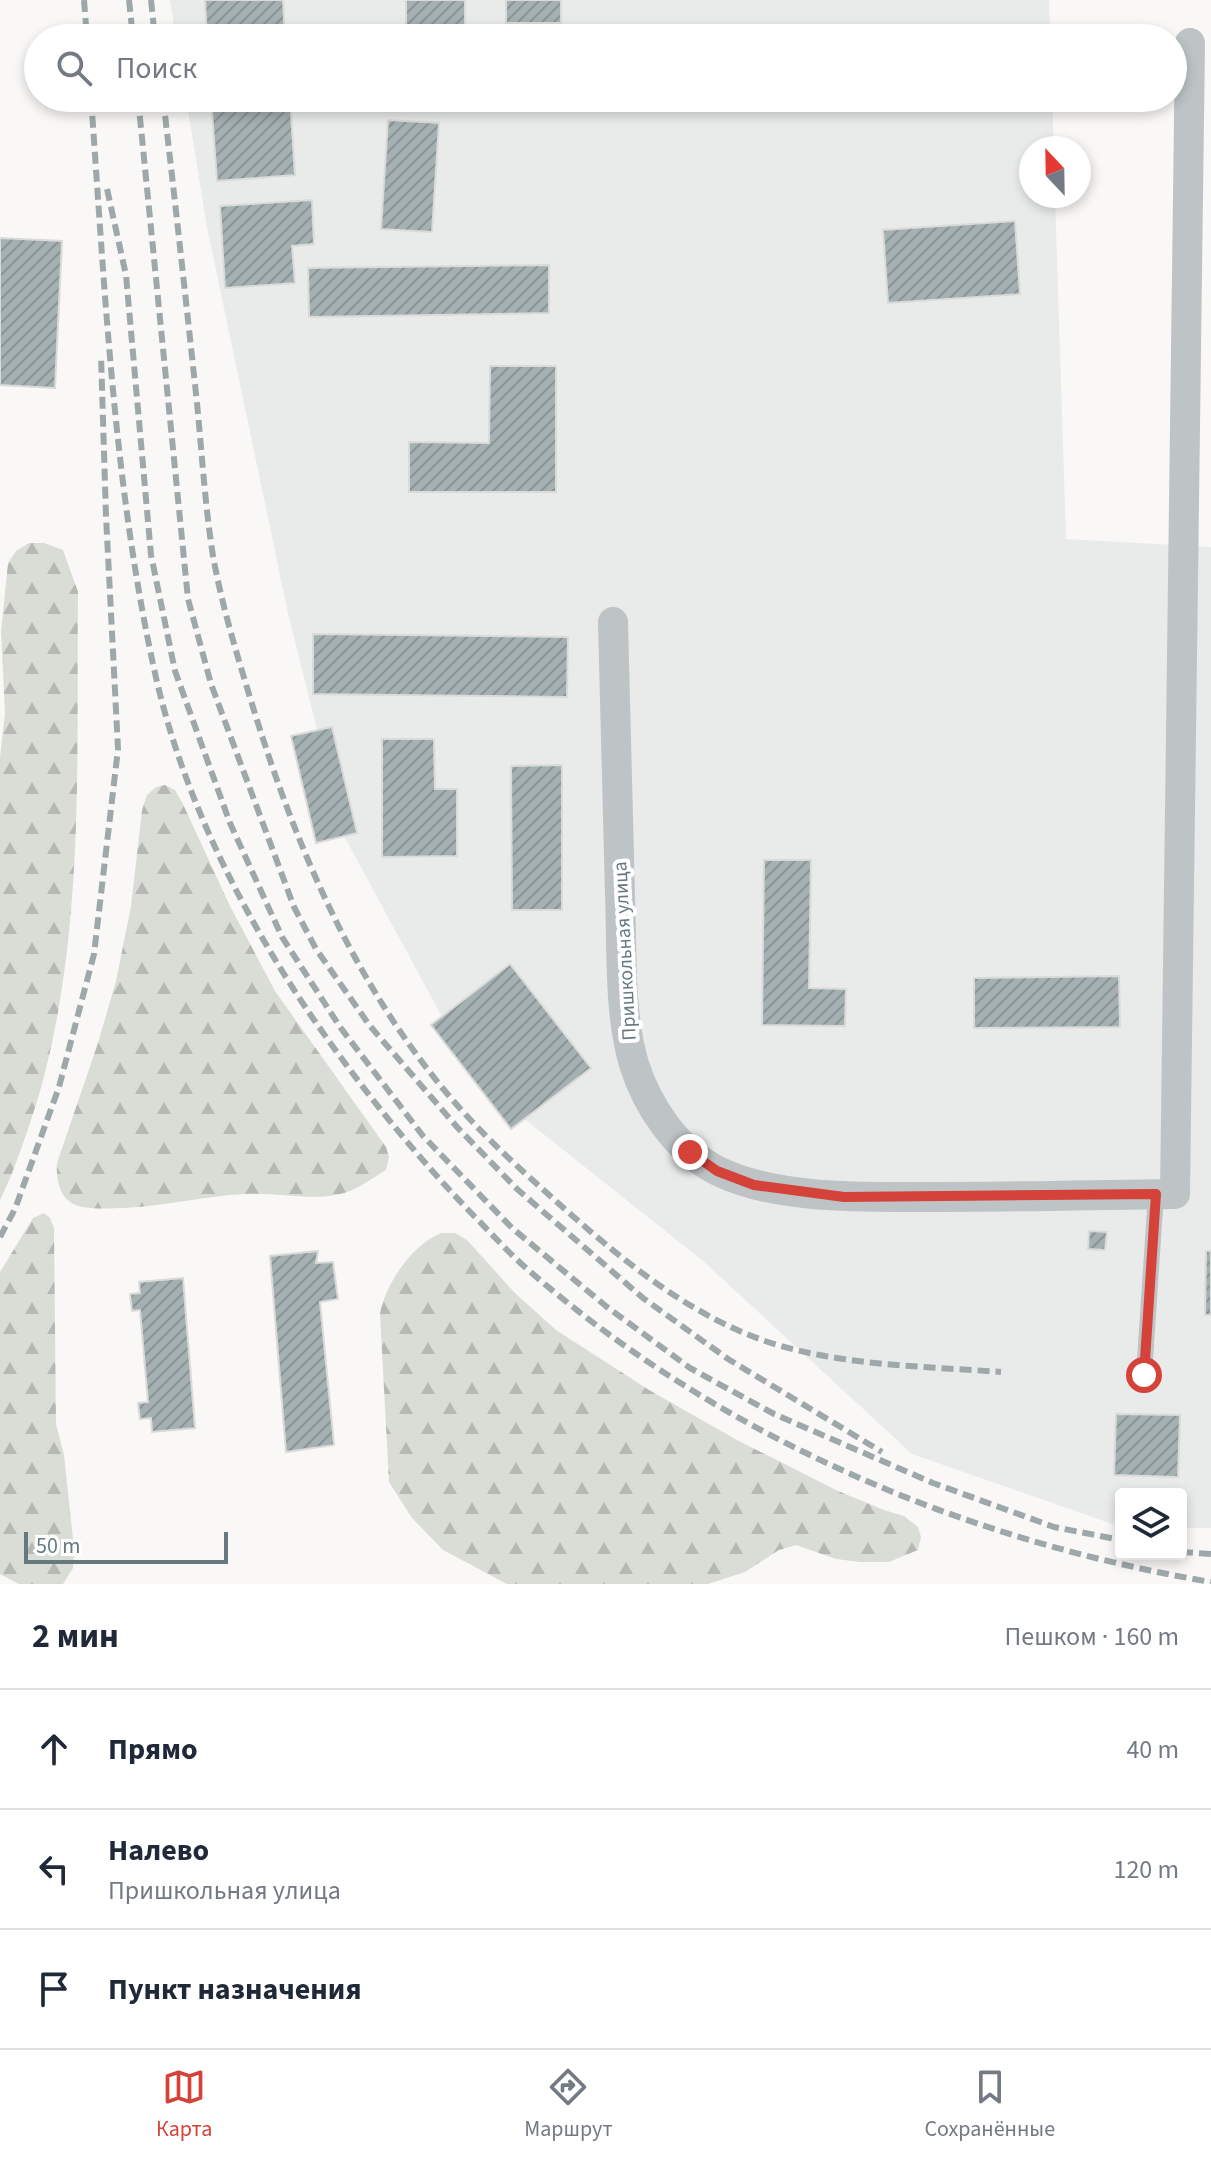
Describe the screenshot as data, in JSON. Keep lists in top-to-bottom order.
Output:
{
  "streets": {
    "street": ["Пришкольная улица"]
  },
  "scale_bar": "50 m",
  "north": "top",
  "page": {
    "search": "Поиск",
    "scale": "50 m",
    "heading": ["2 мин", "Пешком · 160 m"],
    "list": [
      ["Прямо", "40 m"],
      ["Налево", "Пришкольная улица", "120 m"],
      "Пункт назначения"
    ],
    "nav": ["Карта", "Маршрут", "Сохранённые"]
  }
}
